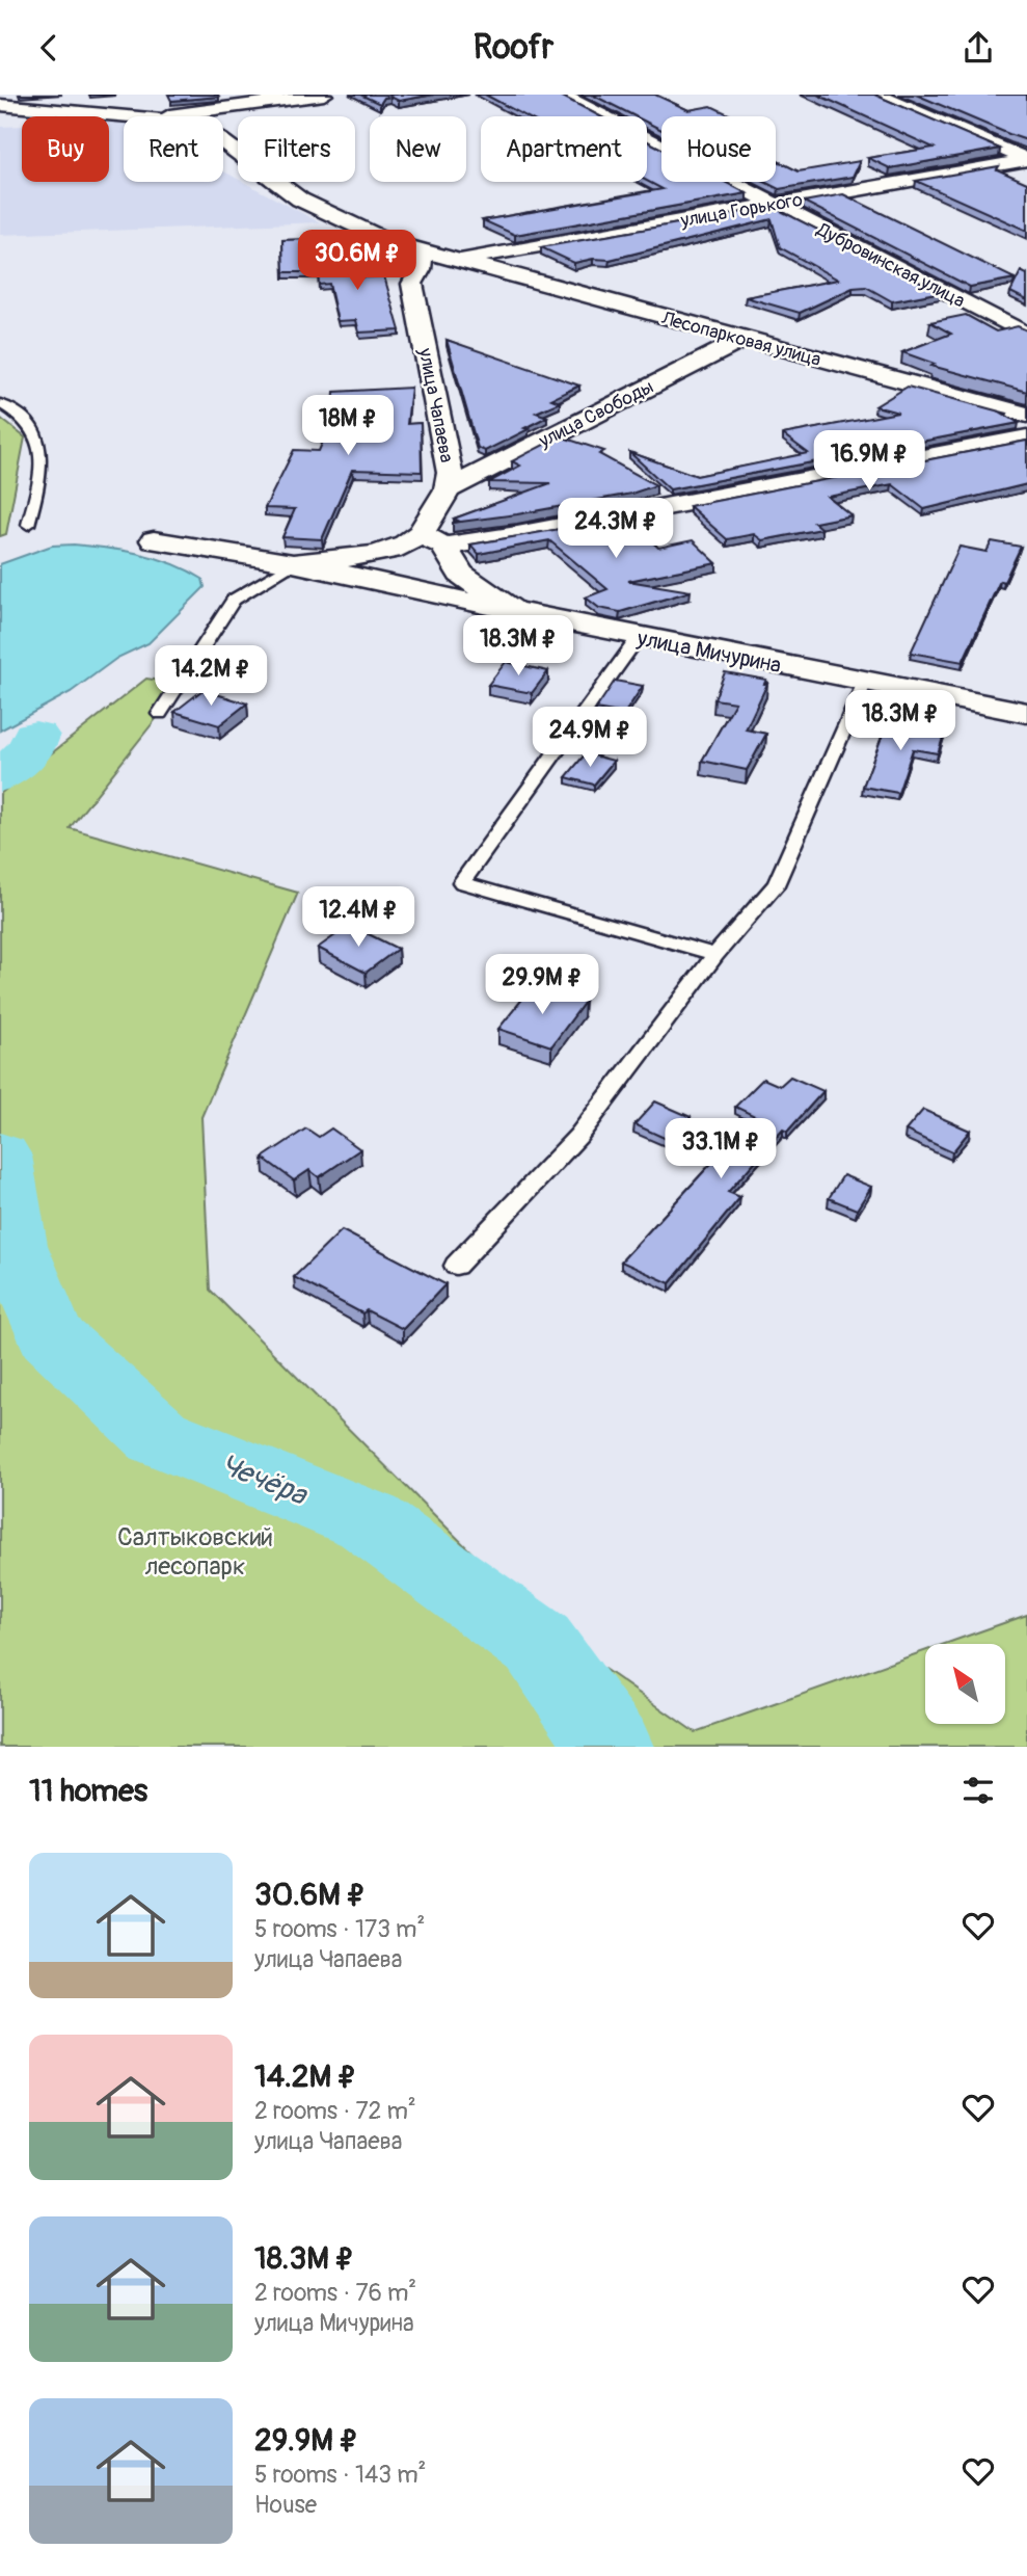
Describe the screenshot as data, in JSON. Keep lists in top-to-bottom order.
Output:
{
  "streets": {
    "street": [
      "улица Горького",
      "Дубровинская улица",
      "Лесопарковая улица",
      "улица Чапаева",
      "улица Свободы",
      "улица Мичурина"
    ]
  },
  "crossings": [
    ["улица Горького", "Дубровинская улица"],
    ["улица Горького", "Лесопарковая улица"],
    ["Лесопарковая улица", "улица Свободы"],
    ["улица Чапаева", "улица Свободы"],
    ["улица Чапаева", "улица Мичурина"]
  ],
  "water": ["Чечёра"],
  "parks": ["Салтыковский лесопарк"],
  "north": "top left",
  "page": {
    "header": "Roofr",
    "chip": [
      "Buy",
      "Rent",
      "Filters",
      "New",
      "Apartment",
      "House"
    ],
    "price": [
      "30.6M ₽",
      "18M ₽",
      "16.9M ₽",
      "24.3M ₽",
      "18.3M ₽",
      "14.2M ₽",
      "18.3M ₽",
      "24.9M ₽",
      "12.4M ₽",
      "29.9M ₽",
      "33.1M ₽"
    ],
    "heading": "11 homes",
    "list": [
      {
        "name": "30.6M ₽",
        "note": "5 rooms · 173 m² · улица Чапаева"
      },
      {
        "name": "14.2M ₽",
        "note": "2 rooms · 72 m² · улица Чапаева"
      },
      {
        "name": "18.3M ₽",
        "note": "2 rooms · 76 m² · улица Мичурина"
      },
      {
        "name": "29.9M ₽",
        "note": "5 rooms · 143 m² · House"
      }
    ]
  }
}
